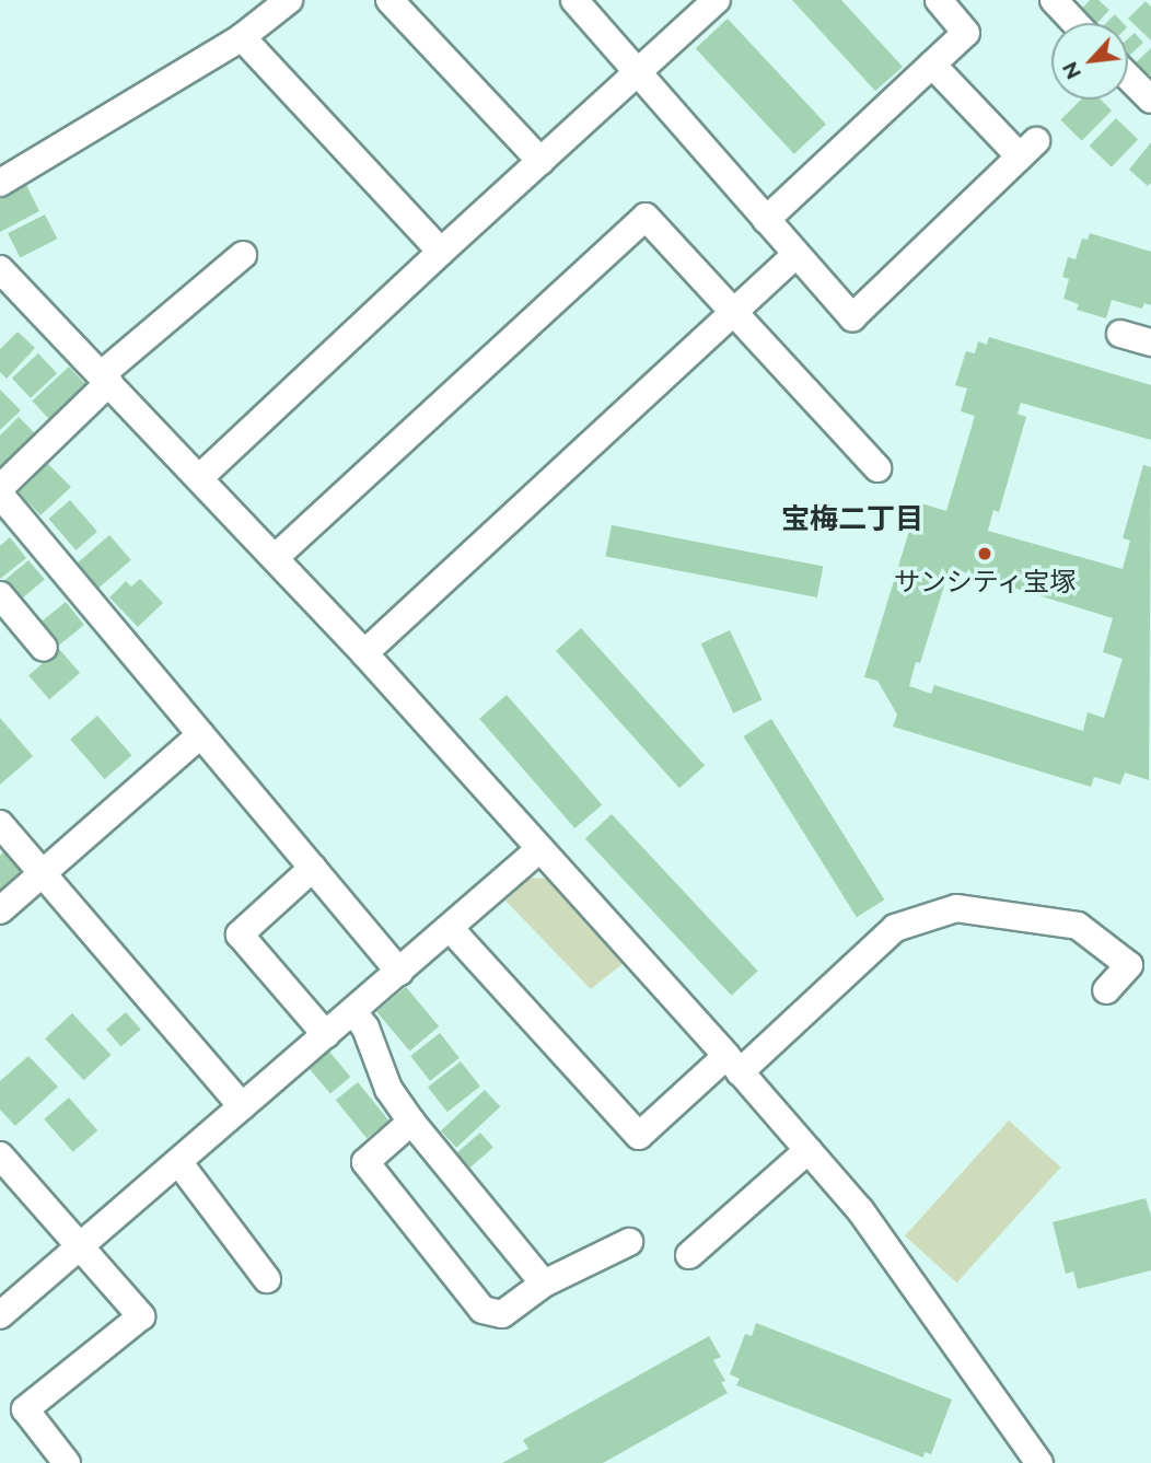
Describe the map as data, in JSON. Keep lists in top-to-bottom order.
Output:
{
  "districts": ["宝梅二丁目"],
  "places": ["サンシティ宝塚"],
  "north": "bottom left"
}
